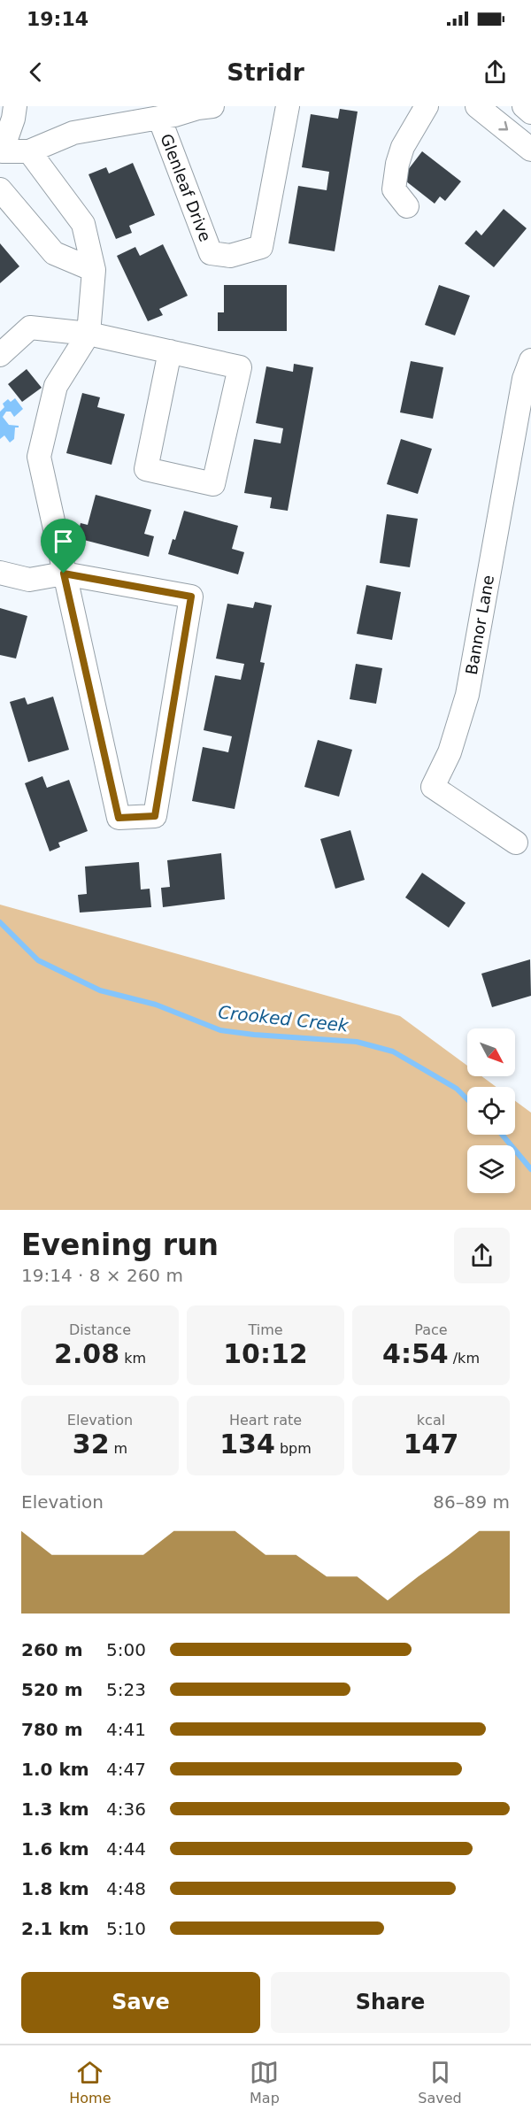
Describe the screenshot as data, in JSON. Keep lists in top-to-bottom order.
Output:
{
  "streets": {
    "street": ["Glenleaf Drive", "Bannor Lane"]
  },
  "water": ["Crooked Creek"],
  "north": "bottom right",
  "page": {
    "status": "19:14",
    "header": "Stridr",
    "heading": ["Evening run", "19:14 · 8 × 260 m"],
    "stats": [
      ["Distance", "2.08 km"],
      ["Time", "10:12"],
      ["Pace", "4:54 /km"],
      ["Elevation", "32 m"],
      ["Heart rate", "134 bpm"],
      ["kcal", "147"]
    ],
    "chart": ["Elevation", "86–89 m"],
    "list": [
      {
        "name": "260 m",
        "note": "5:00"
      },
      {
        "name": "520 m",
        "note": "5:23"
      },
      {
        "name": "780 m",
        "note": "4:41"
      },
      {
        "name": "1.0 km",
        "note": "4:47"
      },
      {
        "name": "1.3 km",
        "note": "4:36"
      },
      {
        "name": "1.6 km",
        "note": "4:44"
      },
      {
        "name": "1.8 km",
        "note": "4:48"
      },
      {
        "name": "2.1 km",
        "note": "5:10"
      }
    ],
    "buttons": ["Save", "Share"],
    "tabs": ["Home", "Map", "Saved"]
  }
}
